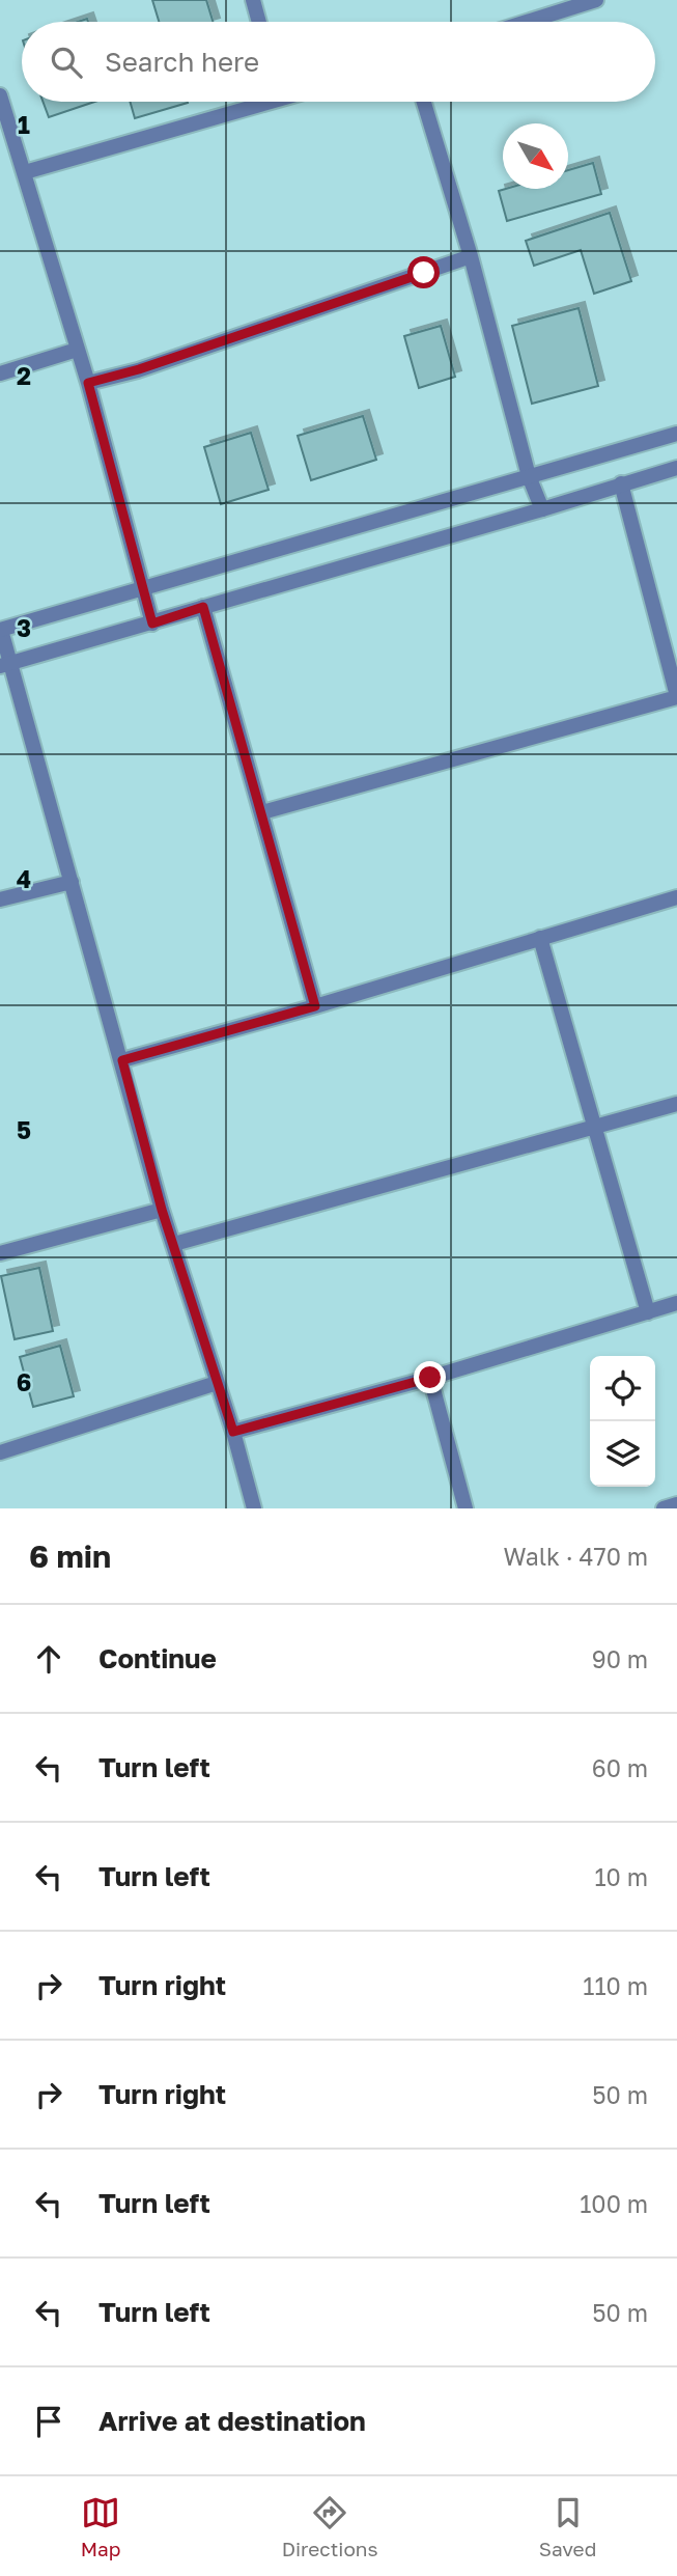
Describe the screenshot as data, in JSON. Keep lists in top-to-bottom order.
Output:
{
  "north": "bottom right",
  "page": {
    "search": "Search here",
    "heading": ["6 min", "Walk · 470 m"],
    "list": [
      ["Continue", "90 m"],
      ["Turn left", "60 m"],
      ["Turn left", "10 m"],
      ["Turn right", "110 m"],
      ["Turn right", "50 m"],
      ["Turn left", "100 m"],
      ["Turn left", "50 m"],
      "Arrive at destination"
    ],
    "nav": ["Map", "Directions", "Saved"]
  },
  "grid": {
    "rows": [
      "1",
      "2",
      "3",
      "4",
      "5",
      "6"
    ]
  }
}
